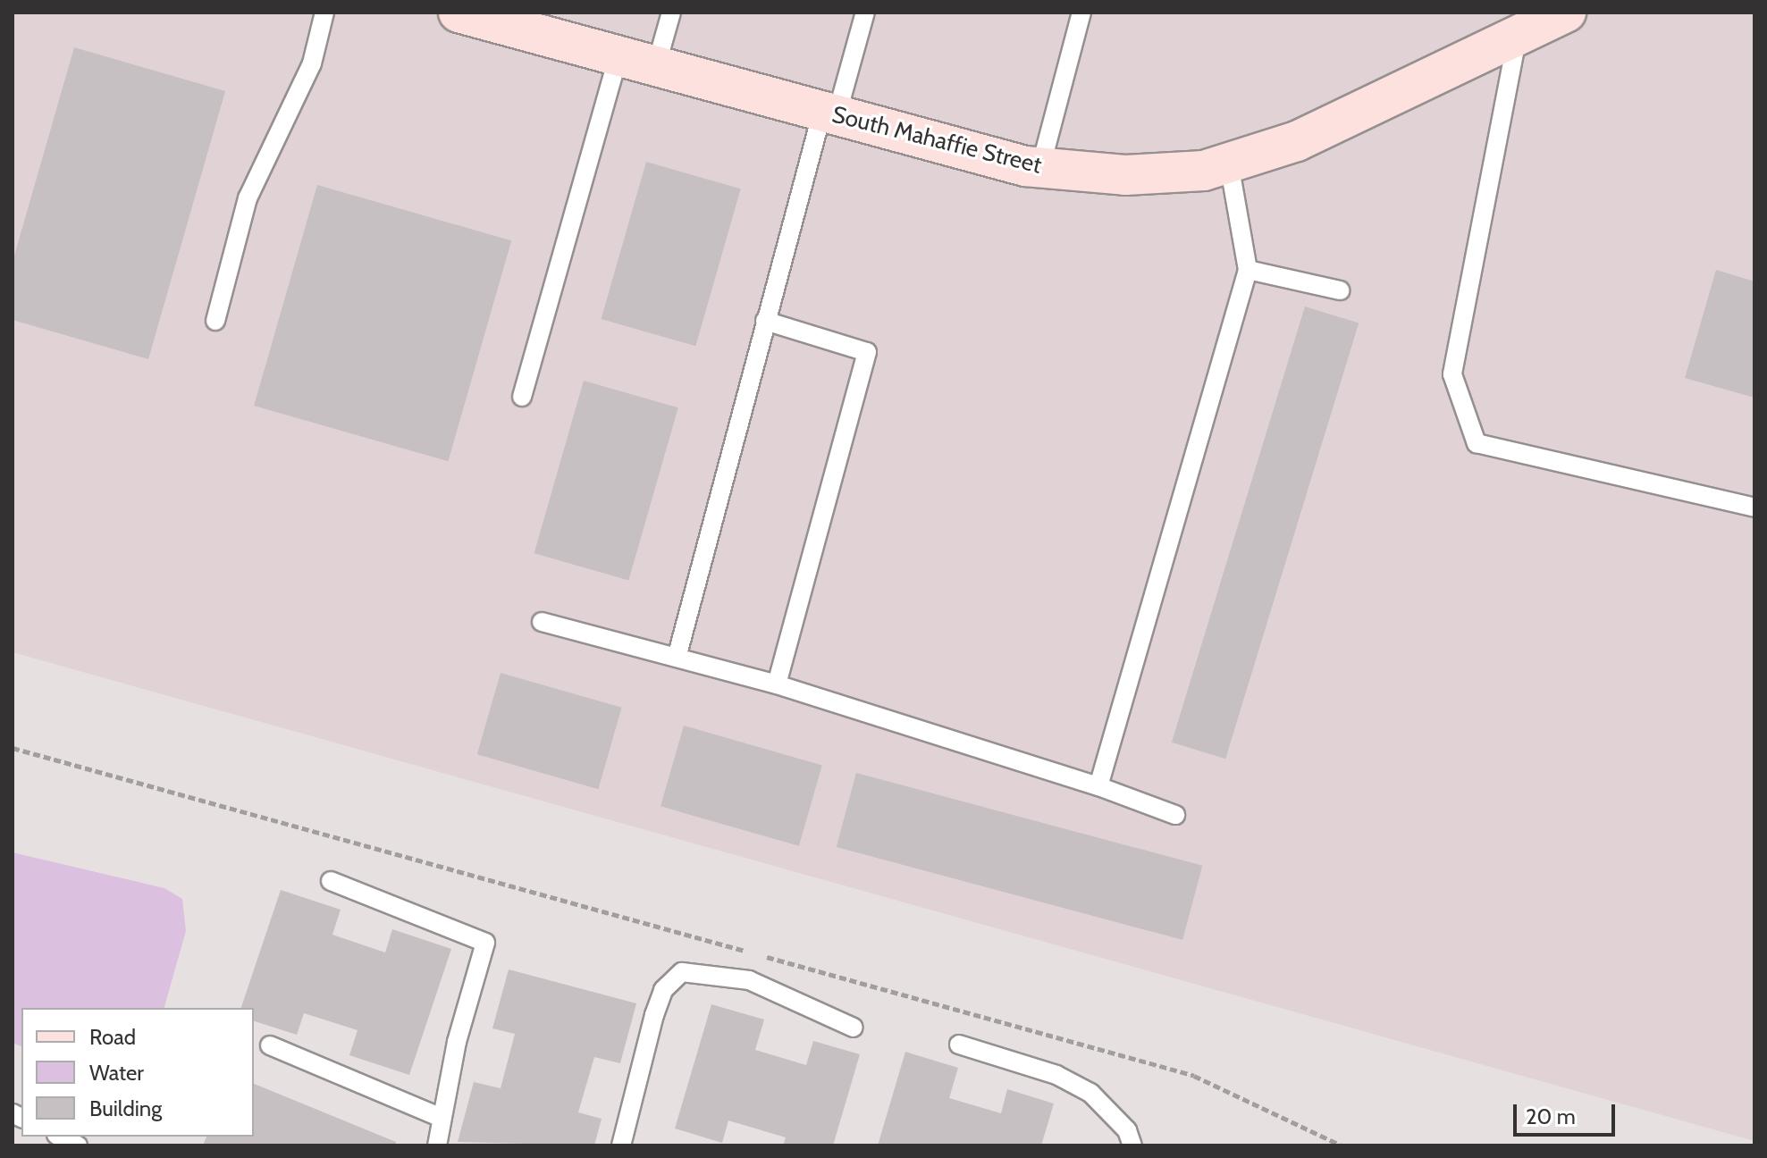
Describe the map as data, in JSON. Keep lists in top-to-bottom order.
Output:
{
  "streets": {
    "street": ["South Mahaffie Street"]
  },
  "legend": ["Road", "Water", "Building"],
  "scale_bar": "20 m"
}
